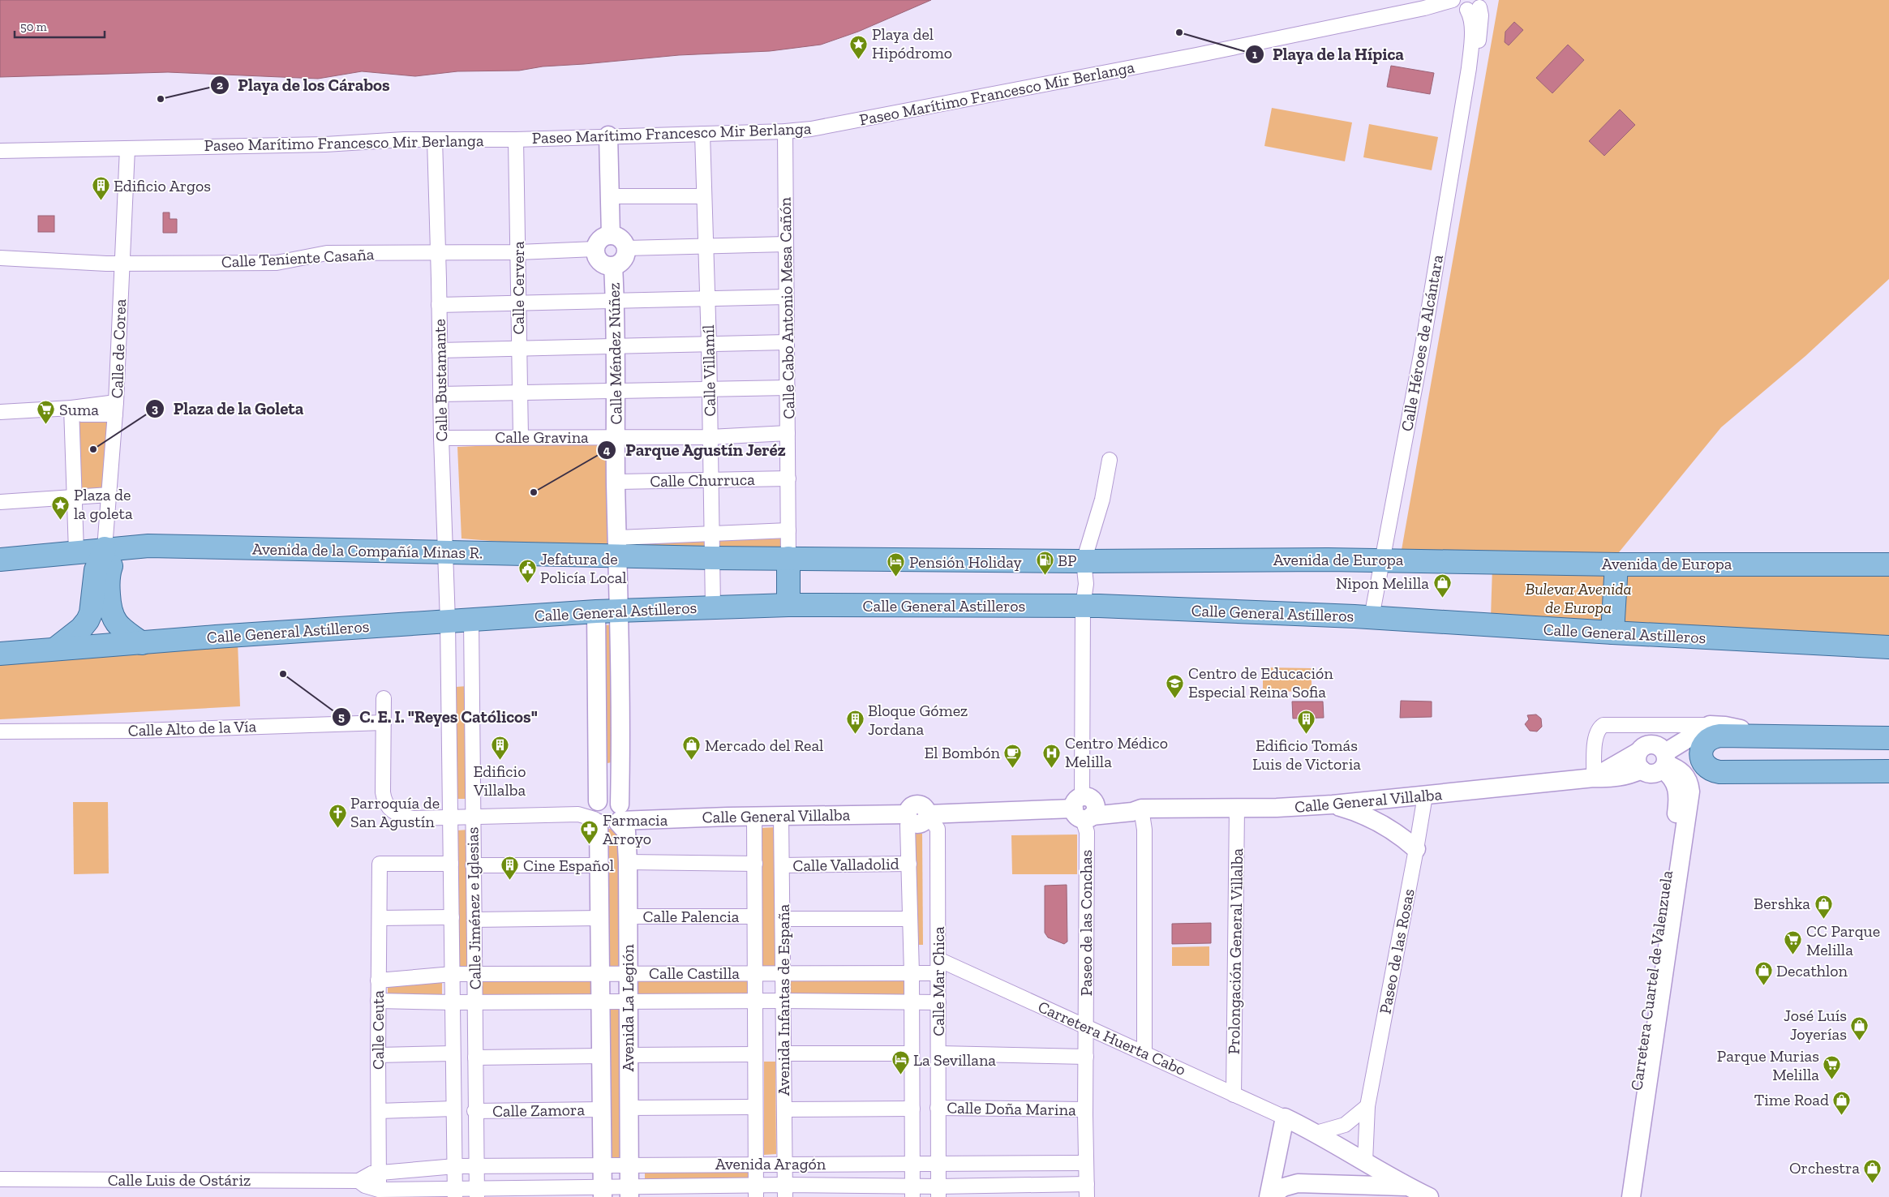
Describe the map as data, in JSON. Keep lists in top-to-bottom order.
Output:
{
  "streets": {
    "main road": ["Avenida de la Compañía Minas R.", "Avenida de Europa", "Calle General Astilleros"],
    "street": [
      "Paseo Marítimo Francesco Mir Berlanga",
      "Calle Teniente Casaña",
      "Calle Cervera",
      "Calle Cabo Antonio Mesa Cañón",
      "Calle Héroes de Alcántara",
      "Calle de Corea",
      "Calle Méndez Núñez",
      "Calle Villamíl",
      "Calle Bustamante",
      "Calle Gravina",
      "Calle Churruca",
      "Calle Alto de la Vía",
      "Calle General Villalba",
      "Calle Valladolid",
      "Calle Jiménez e Iglesias",
      "Calle Palencia",
      "Paseo de las Conchas",
      "Prolongación General Villalba",
      "Paseo de las Rosas",
      "Calle Castilla",
      "Carretera Cuartel de Valenzuela",
      "Calle Mar Chica",
      "Avenida Infantas de España",
      "Avenida La Legión",
      "Calle Ceuta",
      "Carretera Huerta Cabo",
      "Calle Doña Marina",
      "Calle Zamora",
      "Avenida Aragón",
      "Calle Luis de Ostáriz"
    ]
  },
  "crossings": [
    ["Paseo Marítimo Francesco Mir Berlanga", "Calle Cervera"],
    ["Paseo Marítimo Francesco Mir Berlanga", "Calle Cabo Antonio Mesa Cañón"],
    ["Paseo Marítimo Francesco Mir Berlanga", "Calle de Corea"],
    ["Paseo Marítimo Francesco Mir Berlanga", "Calle Villamíl"],
    ["Paseo Marítimo Francesco Mir Berlanga", "Calle Bustamante"],
    ["Calle Teniente Casaña", "Calle Cervera"],
    ["Calle Teniente Casaña", "Calle de Corea"],
    ["Calle Teniente Casaña", "Calle Méndez Núñez"],
    ["Calle Teniente Casaña", "Calle Bustamante"],
    ["Calle Cervera", "Calle Gravina"],
    ["Calle Cabo Antonio Mesa Cañón", "Calle Gravina"],
    ["Calle Cabo Antonio Mesa Cañón", "Calle Churruca"],
    ["Calle Cabo Antonio Mesa Cañón", "Avenida de Europa"],
    ["Calle Héroes de Alcántara", "Avenida de Europa"],
    ["Calle Héroes de Alcántara", "Calle General Astilleros"],
    ["Calle de Corea", "Avenida de la Compañía Minas R."],
    ["Calle Méndez Núñez", "Calle Gravina"],
    ["Calle Méndez Núñez", "Calle Churruca"],
    ["Calle Méndez Núñez", "Avenida de la Compañía Minas R."],
    ["Calle Méndez Núñez", "Calle General Astilleros"],
    ["Calle Méndez Núñez", "Avenida La Legión"],
    ["Calle Villamíl", "Calle Gravina"],
    ["Calle Villamíl", "Calle Churruca"],
    ["Calle Villamíl", "Avenida de la Compañía Minas R."],
    ["Calle Villamíl", "Avenida de Europa"],
    ["Calle Villamíl", "Calle General Astilleros"],
    ["Calle Bustamante", "Calle Gravina"],
    ["Calle Bustamante", "Avenida de la Compañía Minas R."],
    ["Calle Bustamante", "Calle General Astilleros"],
    ["Calle Bustamante", "Calle Jiménez e Iglesias"],
    ["Avenida de la Compañía Minas R.", "Avenida de Europa"],
    ["Avenida de Europa", "Paseo de las Conchas"],
    ["Calle General Astilleros", "Calle Jiménez e Iglesias"],
    ["Calle General Astilleros", "Paseo de las Conchas"],
    ["Calle General Astilleros", "Avenida La Legión"],
    ["Calle General Villalba", "Paseo de las Conchas"],
    ["Calle General Villalba", "Prolongación General Villalba"],
    ["Calle General Villalba", "Paseo de las Rosas"],
    ["Calle General Villalba", "Carretera Cuartel de Valenzuela"],
    ["Calle General Villalba", "Calle Mar Chica"],
    ["Calle General Villalba", "Avenida Infantas de España"],
    ["Calle General Villalba", "Avenida La Legión"],
    ["Calle Valladolid", "Calle Mar Chica"],
    ["Calle Valladolid", "Avenida Infantas de España"],
    ["Calle Jiménez e Iglesias", "Calle Castilla"],
    ["Calle Jiménez e Iglesias", "Calle Ceuta"],
    ["Calle Jiménez e Iglesias", "Calle Zamora"],
    ["Calle Jiménez e Iglesias", "Avenida Aragón"],
    ["Calle Palencia", "Avenida Infantas de España"],
    ["Calle Palencia", "Avenida La Legión"],
    ["Paseo de las Conchas", "Carretera Huerta Cabo"],
    ["Paseo de las Conchas", "Calle Doña Marina"],
    ["Paseo de las Conchas", "Avenida Aragón"],
    ["Prolongación General Villalba", "Carretera Huerta Cabo"],
    ["Calle Castilla", "Calle Mar Chica"],
    ["Calle Castilla", "Avenida Infantas de España"],
    ["Calle Castilla", "Avenida La Legión"],
    ["Calle Castilla", "Calle Ceuta"],
    ["Calle Castilla", "Carretera Huerta Cabo"],
    ["Calle Mar Chica", "Carretera Huerta Cabo"],
    ["Calle Mar Chica", "Calle Doña Marina"],
    ["Calle Mar Chica", "Avenida Aragón"],
    ["Avenida Infantas de España", "Avenida Aragón"],
    ["Avenida La Legión", "Calle Zamora"],
    ["Avenida La Legión", "Avenida Aragón"],
    ["Calle Ceuta", "Avenida Aragón"],
    ["Calle Ceuta", "Calle Luis de Ostáriz"],
    ["Avenida Aragón", "Calle Luis de Ostáriz"]
  ],
  "parks": ["Bulevar Avenida de Europa"],
  "places": {
    "other": [
      "Playa de la Hípica",
      "Playa de los Cárabos",
      "Plaza de la Goleta",
      "Parque Agustín Jeréz",
      "C. E. I. \"Reyes Católicos\""
    ],
    "place": ["Playa del Hipódromo", "Plaza de la goleta"],
    "building": [
      "Edificio Argos",
      "Bloque Gómez Jordana",
      "Edificio Tomás Luis de Victoria",
      "Edificio Villalba",
      "Cine Español"
    ],
    "supermarket": ["Suma", "CC Parque Melilla", "Parque Murias Melilla"],
    "fuel station": ["BP"],
    "hotel": ["Pensión Holiday", "La Sevillana"],
    "public building": ["Jefatura de Policía Local"],
    "shop": [
      "Nipon Melilla",
      "Mercado del Real",
      "Bershka",
      "Decathlon",
      "José Luís Joyerías",
      "Time Road",
      "Orchestra"
    ],
    "school or university": ["Centro de Educación Especial Reina Sofia"],
    "cafe": ["El Bombón"],
    "hospital": ["Centro Médico Melilla"],
    "church": ["Parroquía de San Agustín"],
    "pharmacy": ["Farmacia Arroyo"]
  },
  "scale_bar": "50 m"
}
